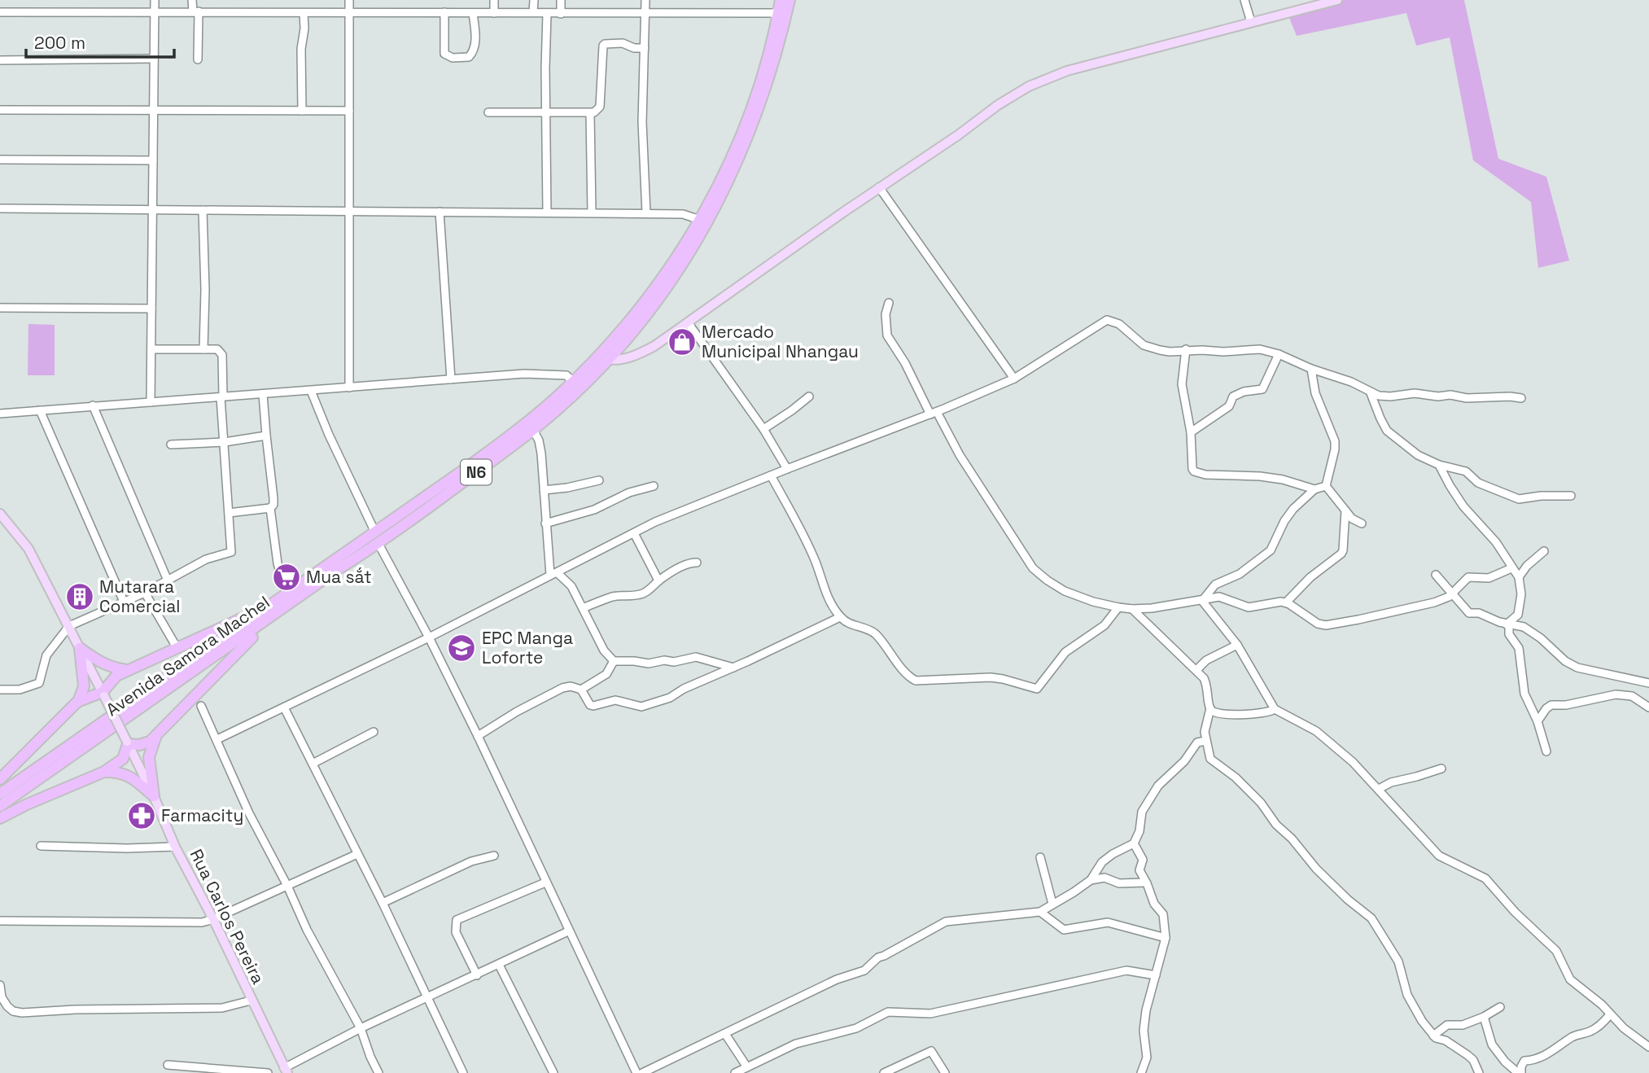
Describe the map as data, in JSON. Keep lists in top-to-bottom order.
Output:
{
  "streets": {
    "highway": ["N6", "Avenida Samora Machel"],
    "main road": ["Rua Carlos Pereira"]
  },
  "crossings": [
    ["N6", "Avenida Samora Machel"]
  ],
  "places": {
    "shop": ["Mercado Municipal Nhangau"],
    "supermarket": ["Mua sắt"],
    "building": ["Mutarara Comercial"],
    "school or university": ["EPC Manga Loforte"],
    "pharmacy": ["Farmacity"]
  },
  "scale_bar": "200 m"
}
